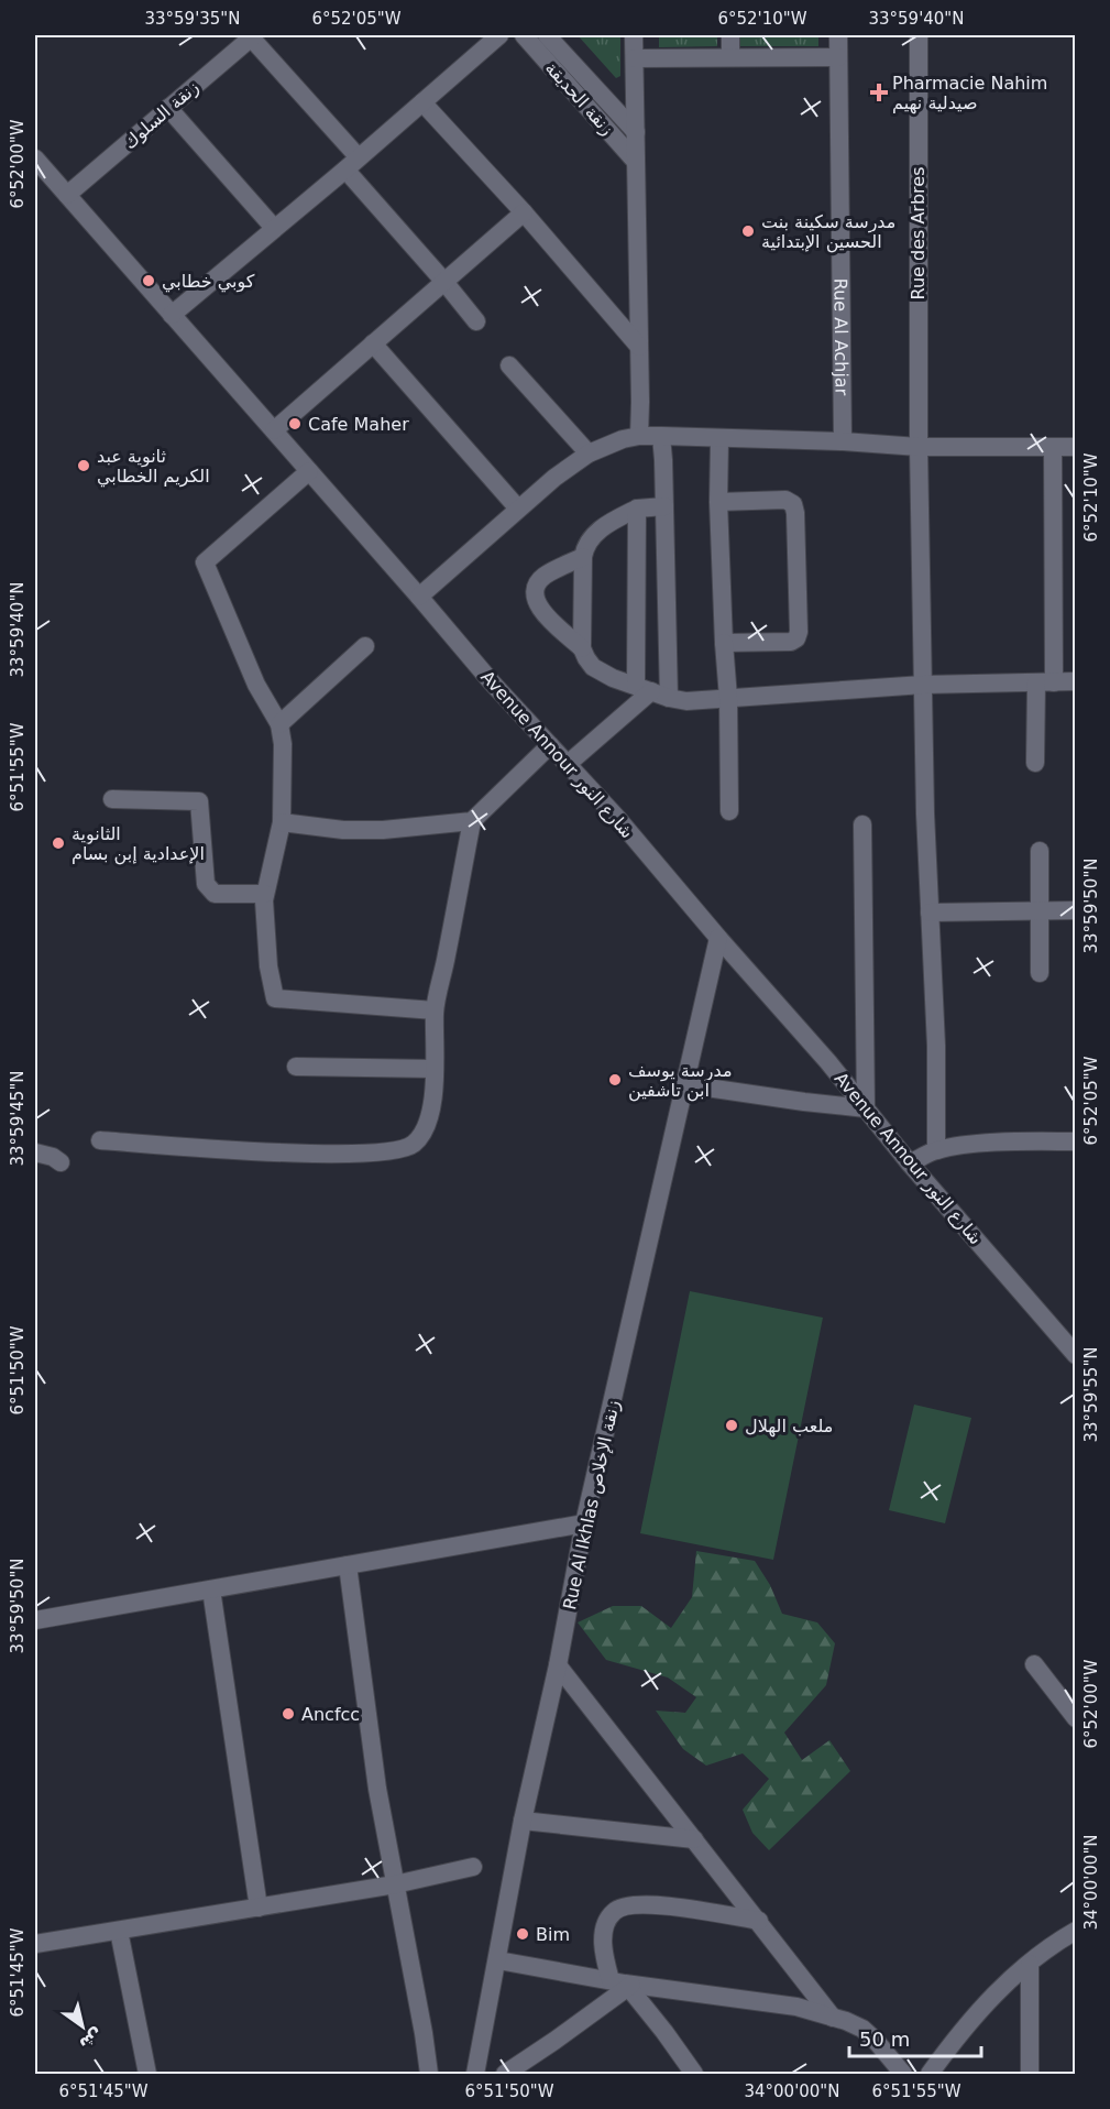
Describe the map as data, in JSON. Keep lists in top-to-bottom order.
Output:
{
  "streets": {
    "street": [
      "زنقة الحديقة",
      "زنقة السلوك",
      "Rue des Arbres",
      "Rue Al Achjar",
      "Avenue Annour شارع النور",
      "Rue Al Ikhlas زنقة الإخلاص"
    ]
  },
  "crossings": [
    ["زنقة السلوك", "Avenue Annour شارع النور"],
    ["Avenue Annour شارع النور", "Rue Al Ikhlas زنقة الإخلاص"]
  ],
  "places": {
    "health": ["Pharmacie Nahim صيدلية نهيم"],
    "other": [
      "مدرسة سكينة بنت الحسين الإبتدائية",
      "كوبي خطابي",
      "Cafe Maher",
      "ثانوية عبد الكريم الخطابي",
      "الثانوية الإعدادية إبن بسام",
      "مدرسة يوسف ابن تاشفين",
      "ملعب الهلال",
      "Ancfcc",
      "Bim"
    ]
  },
  "scale_bar": "50 m",
  "north": "bottom right",
  "coordinates": [
    "33°59'35\"N",
    "6°52'05\"W",
    "6°52'10\"W",
    "33°59'40\"N",
    "6°52'00\"W",
    "6°51'55\"W",
    "33°59'50\"N",
    "33°59'45\"N",
    "6°51'50\"W",
    "33°59'55\"N",
    "34°00'00\"N",
    "6°51'45\"W"
  ]
}
